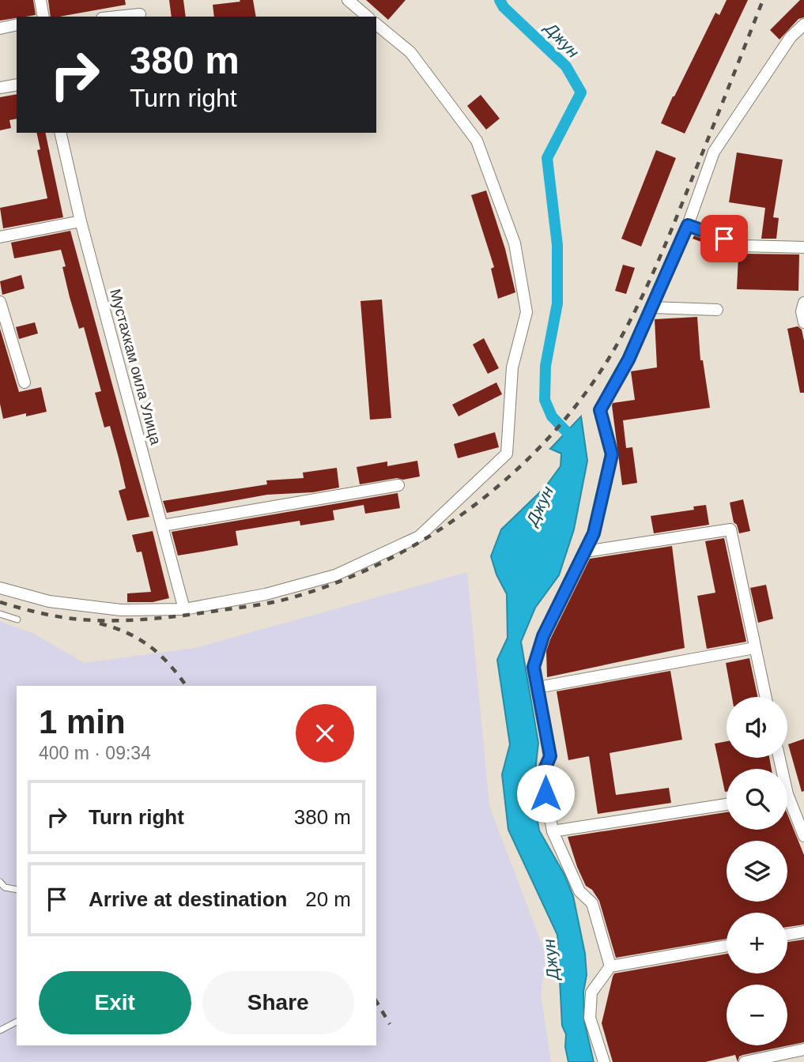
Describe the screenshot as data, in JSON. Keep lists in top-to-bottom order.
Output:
{
  "streets": {
    "street": ["Мустахкам оила Улица"]
  },
  "water": ["Джун"],
  "page": {
    "turn": ["380 m", "Turn right"],
    "heading": ["1 min", "400 m · 09:34"],
    "map_buttons": ["+", "−"],
    "list": [
      {
        "name": "Turn right",
        "value": "380 m"
      },
      {
        "name": "Arrive at destination",
        "value": "20 m"
      }
    ],
    "buttons": ["Exit", "Share"]
  }
}
